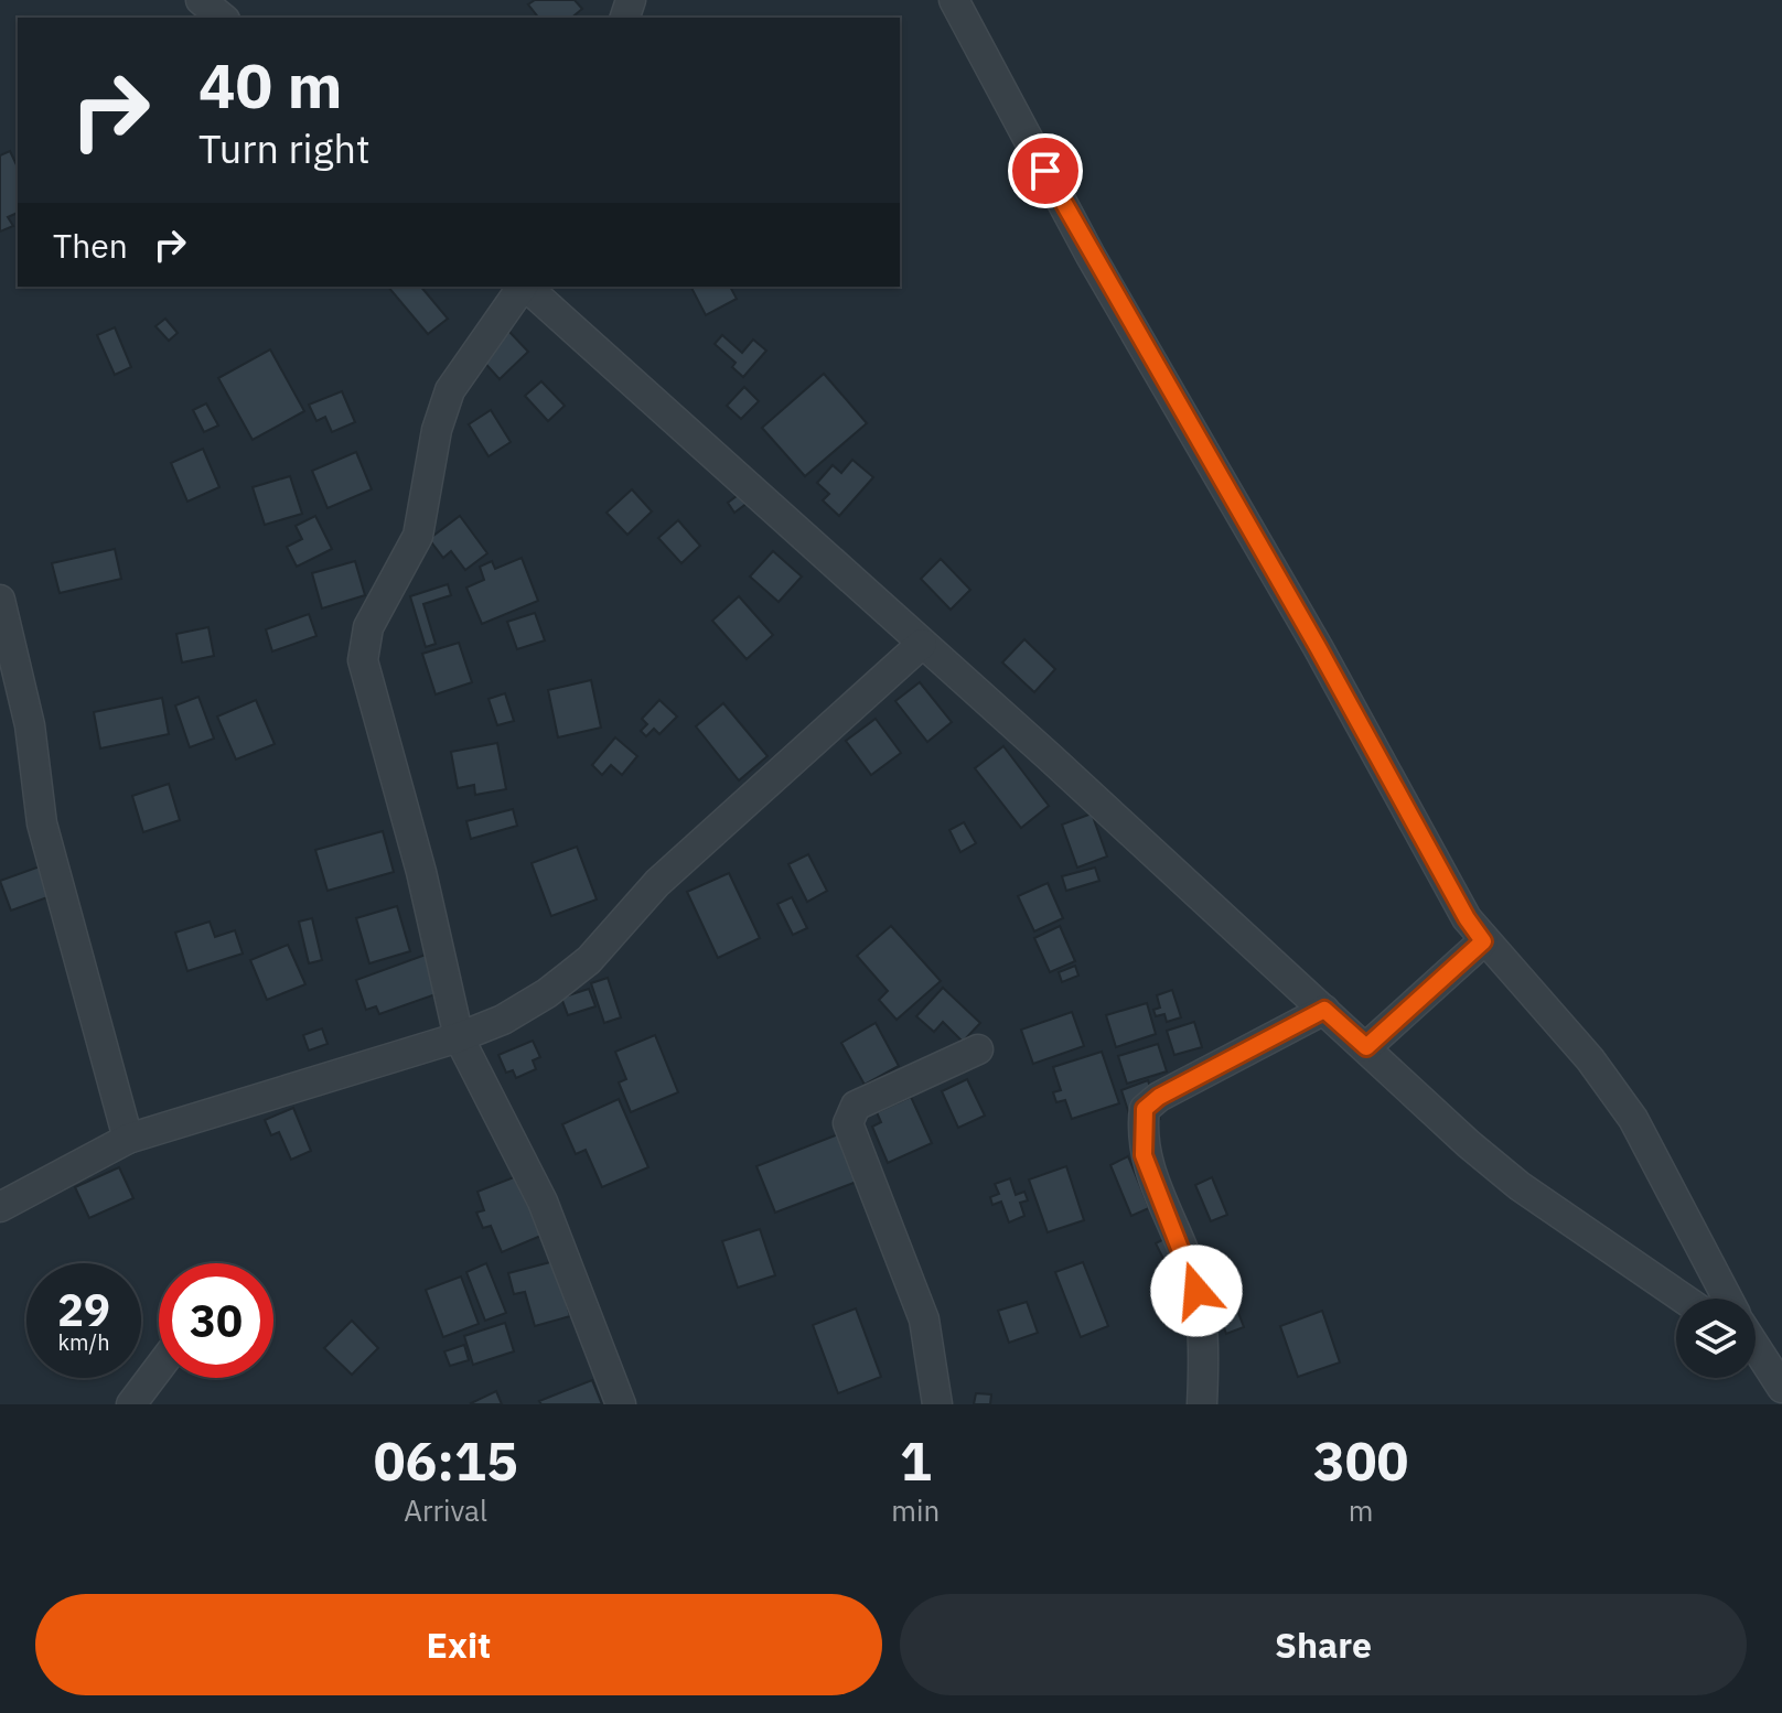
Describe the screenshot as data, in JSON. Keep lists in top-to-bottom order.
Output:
{
  "page": {
    "turn": ["40 m", "Turn right"],
    "then": "Then",
    "speed": "29 km/h",
    "limit": "30",
    "eta": [
      "06:15",
      "Arrival",
      "1",
      "min",
      "300",
      "m"
    ],
    "buttons": ["Exit", "Share"]
  }
}
